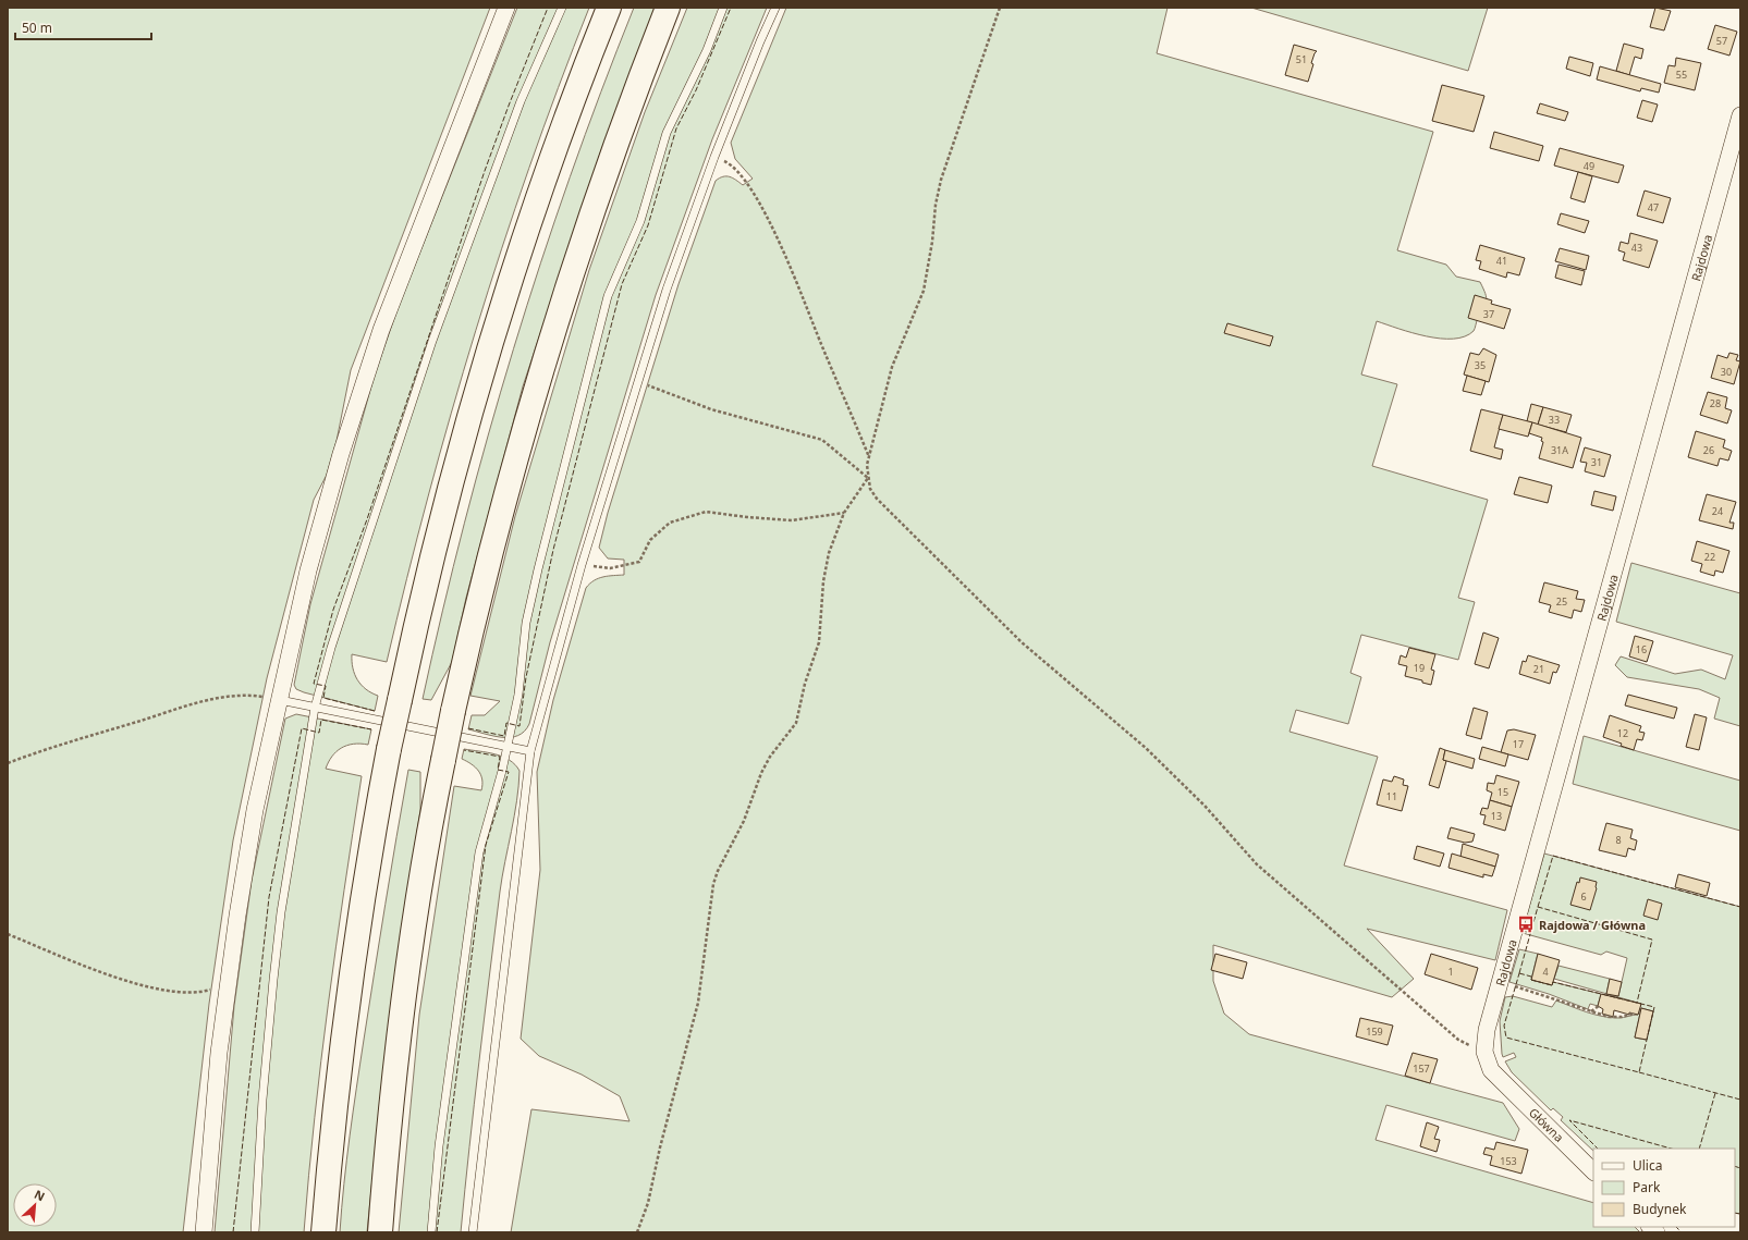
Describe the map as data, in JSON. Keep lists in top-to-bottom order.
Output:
{
  "streets": {
    "street": ["Rajdowa", "Główna"]
  },
  "crossings": [
    ["Rajdowa", "Główna"]
  ],
  "places": {
    "bus stop": ["Rajdowa / Główna"]
  },
  "house_numbers": [
    "57",
    "51",
    "55",
    "49",
    "47",
    "43",
    "41",
    "37",
    "35",
    "30",
    "28",
    "33",
    "31A",
    "26",
    "31",
    "24",
    "22",
    "25",
    "16",
    "19",
    "21",
    "12",
    "17",
    "15",
    "11",
    "13",
    "8",
    "6",
    "1",
    "4",
    "159",
    "157",
    "153"
  ],
  "legend": ["Ulica", "Park", "Budynek"],
  "scale_bar": "50 m",
  "north": "top right"
}
